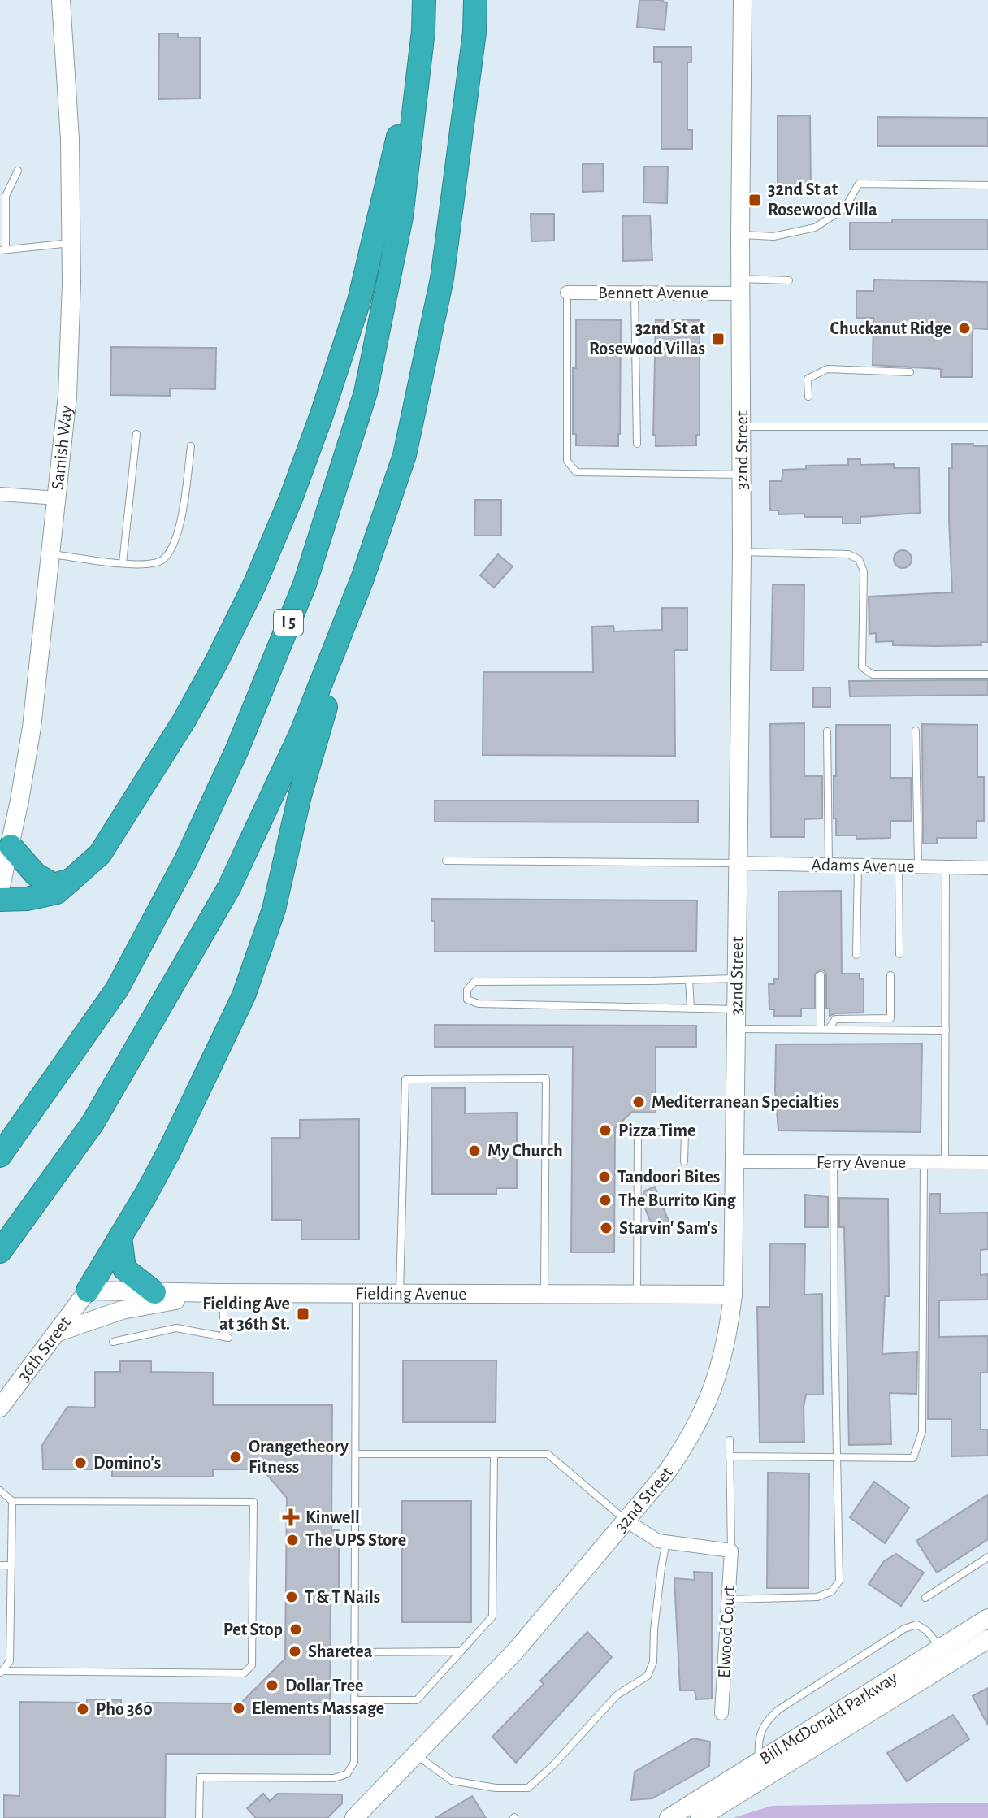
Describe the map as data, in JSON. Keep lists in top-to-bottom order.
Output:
{
  "streets": {
    "highway": ["I 5"],
    "street": [
      "Bennett Avenue",
      "Samish Way",
      "32nd Street",
      "Adams Avenue",
      "Ferry Avenue",
      "Fielding Avenue",
      "36th Street",
      "Elwood Court",
      "Bill McDonald Parkway"
    ]
  },
  "crossings": [
    ["Bennett Avenue", "32nd Street"],
    ["32nd Street", "Adams Avenue"],
    ["32nd Street", "Ferry Avenue"],
    ["32nd Street", "Fielding Avenue"],
    ["Fielding Avenue", "36th Street"]
  ],
  "places": {
    "transit": ["32nd St at Rosewood Villa", "32nd St at Rosewood Villas", "Fielding Ave at 36th St."],
    "other": [
      "Chuckanut Ridge",
      "Mediterranean Specialties",
      "Pizza Time",
      "My Church",
      "Tandoori Bites",
      "The Burrito King",
      "Starvin' Sam's",
      "Orangetheory Fitness",
      "Domino's",
      "The UPS Store",
      "T & T Nails",
      "Pet Stop",
      "Sharetea",
      "Dollar Tree",
      "Elements Massage",
      "Pho 360"
    ],
    "health": ["Kinwell"]
  }
}
